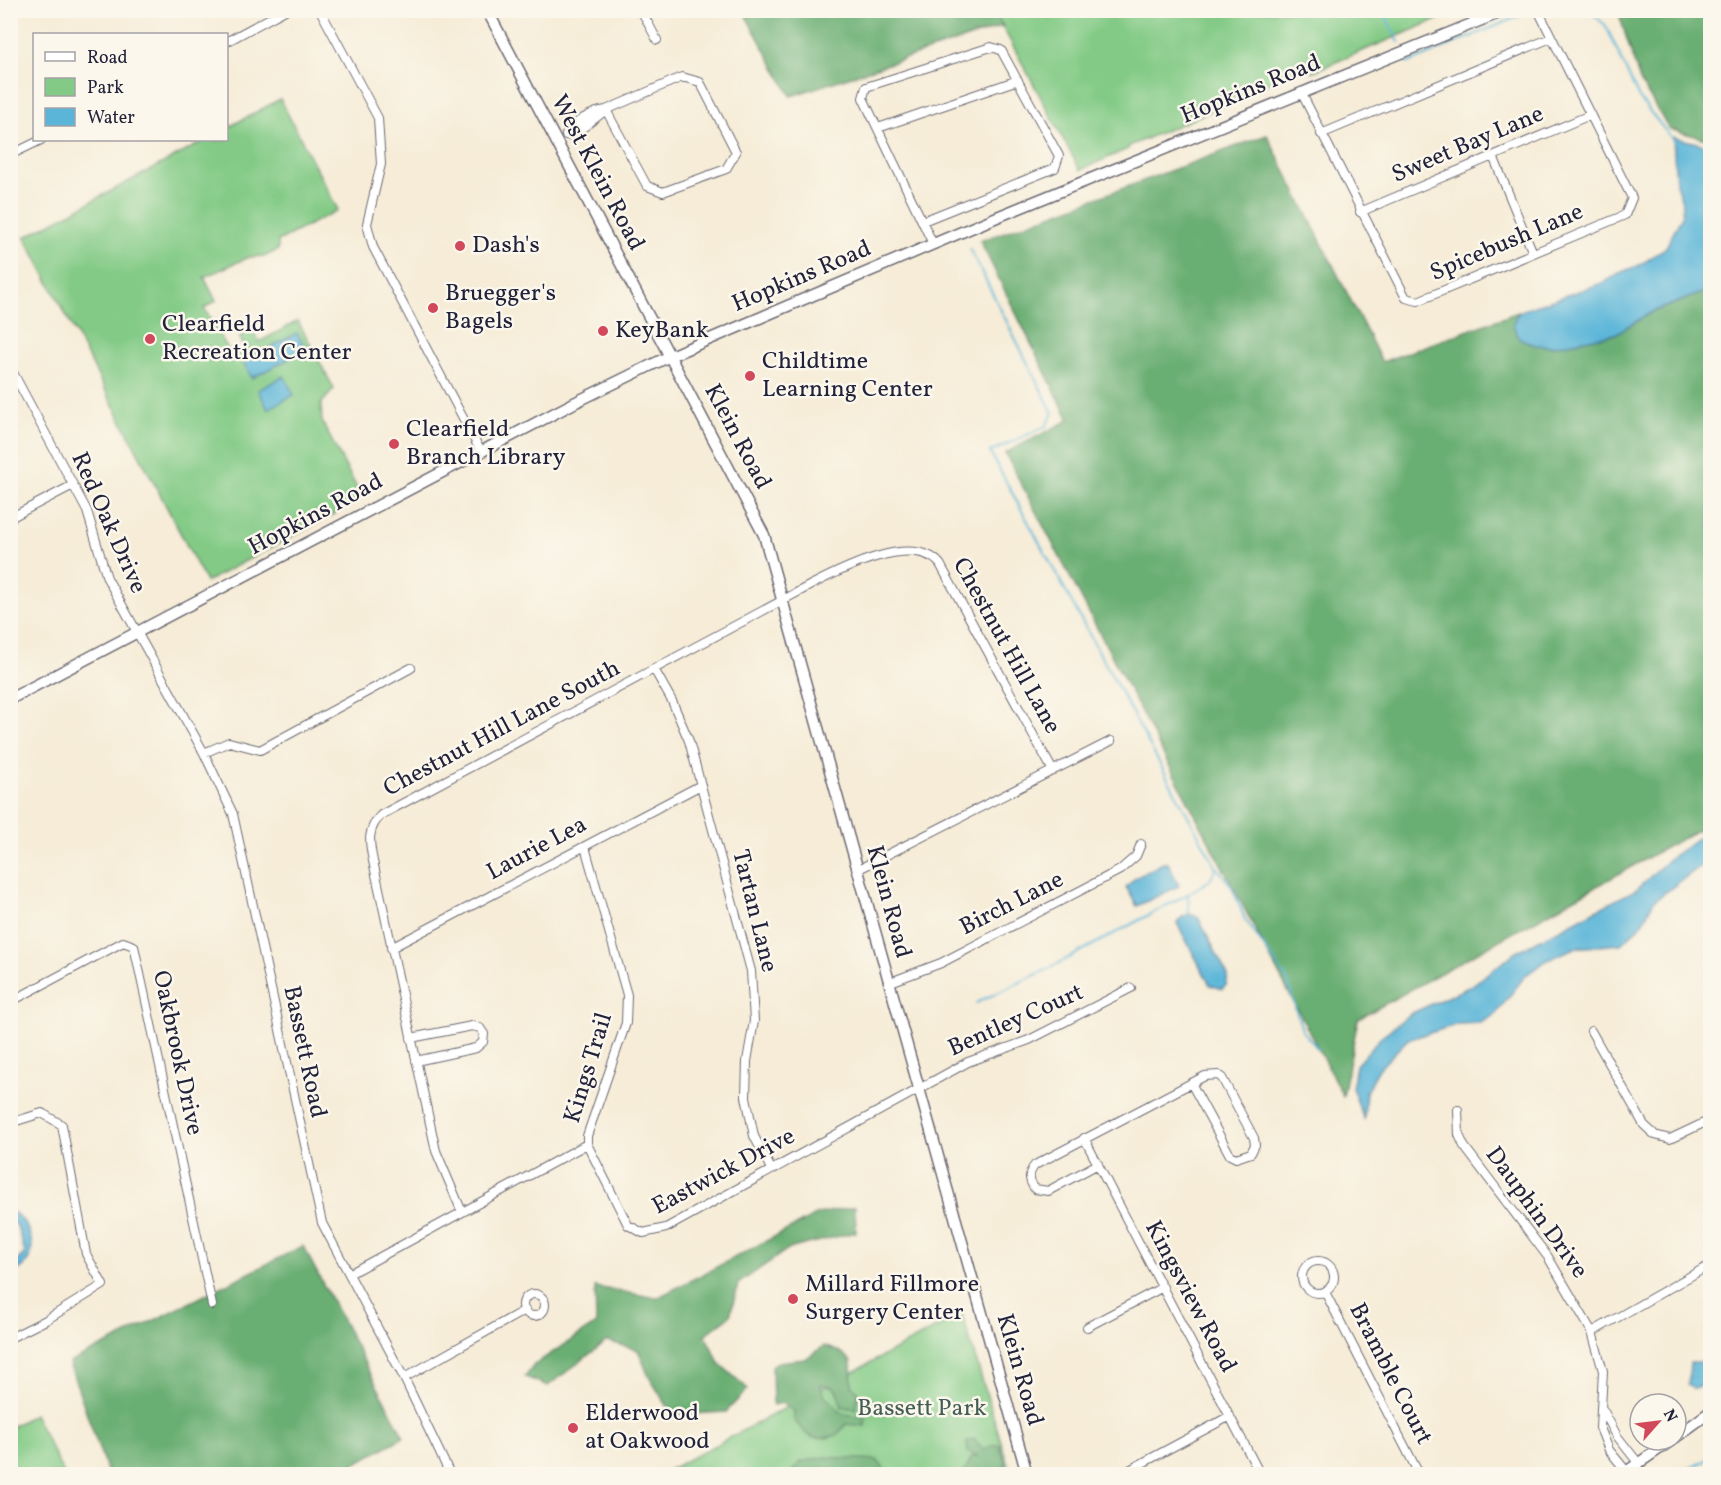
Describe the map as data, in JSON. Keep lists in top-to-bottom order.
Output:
{
  "streets": {
    "street": [
      "Hopkins Road",
      "Sweet Bay Lane",
      "West Klein Road",
      "Spicebush Lane",
      "Klein Road",
      "Red Oak Drive",
      "Chestnut Hill Lane",
      "Chestnut Hill Lane South",
      "Laurie Lea",
      "Birch Lane",
      "Tartan Lane",
      "Bentley Court",
      "Bassett Road",
      "Oakbrook Drive",
      "Kings Trail",
      "Eastwick Drive",
      "Dauphin Drive",
      "Kingsview Road",
      "Bramble Court"
    ]
  },
  "crossings": [
    ["Hopkins Road", "West Klein Road"],
    ["Hopkins Road", "Spicebush Lane"],
    ["Hopkins Road", "Klein Road"],
    ["Hopkins Road", "Red Oak Drive"],
    ["Hopkins Road", "Bassett Road"],
    ["Sweet Bay Lane", "Spicebush Lane"],
    ["West Klein Road", "Klein Road"],
    ["Klein Road", "Chestnut Hill Lane"],
    ["Klein Road", "Chestnut Hill Lane South"],
    ["Klein Road", "Birch Lane"],
    ["Klein Road", "Bentley Court"],
    ["Klein Road", "Eastwick Drive"],
    ["Red Oak Drive", "Bassett Road"],
    ["Chestnut Hill Lane", "Chestnut Hill Lane South"],
    ["Chestnut Hill Lane South", "Laurie Lea"],
    ["Chestnut Hill Lane South", "Tartan Lane"],
    ["Chestnut Hill Lane South", "Kings Trail"],
    ["Laurie Lea", "Tartan Lane"],
    ["Laurie Lea", "Kings Trail"],
    ["Tartan Lane", "Eastwick Drive"],
    ["Bentley Court", "Eastwick Drive"],
    ["Bassett Road", "Kings Trail"],
    ["Kings Trail", "Eastwick Drive"]
  ],
  "parks": ["Bassett Park"],
  "places": [
    "Dash's",
    "Bruegger's Bagels",
    "KeyBank",
    "Clearfield Recreation Center",
    "Childtime Learning Center",
    "Clearfield Branch Library",
    "Millard Fillmore Surgery Center",
    "Elderwood at Oakwood"
  ],
  "legend": ["Road", "Park", "Water"],
  "north": "top right"
}
